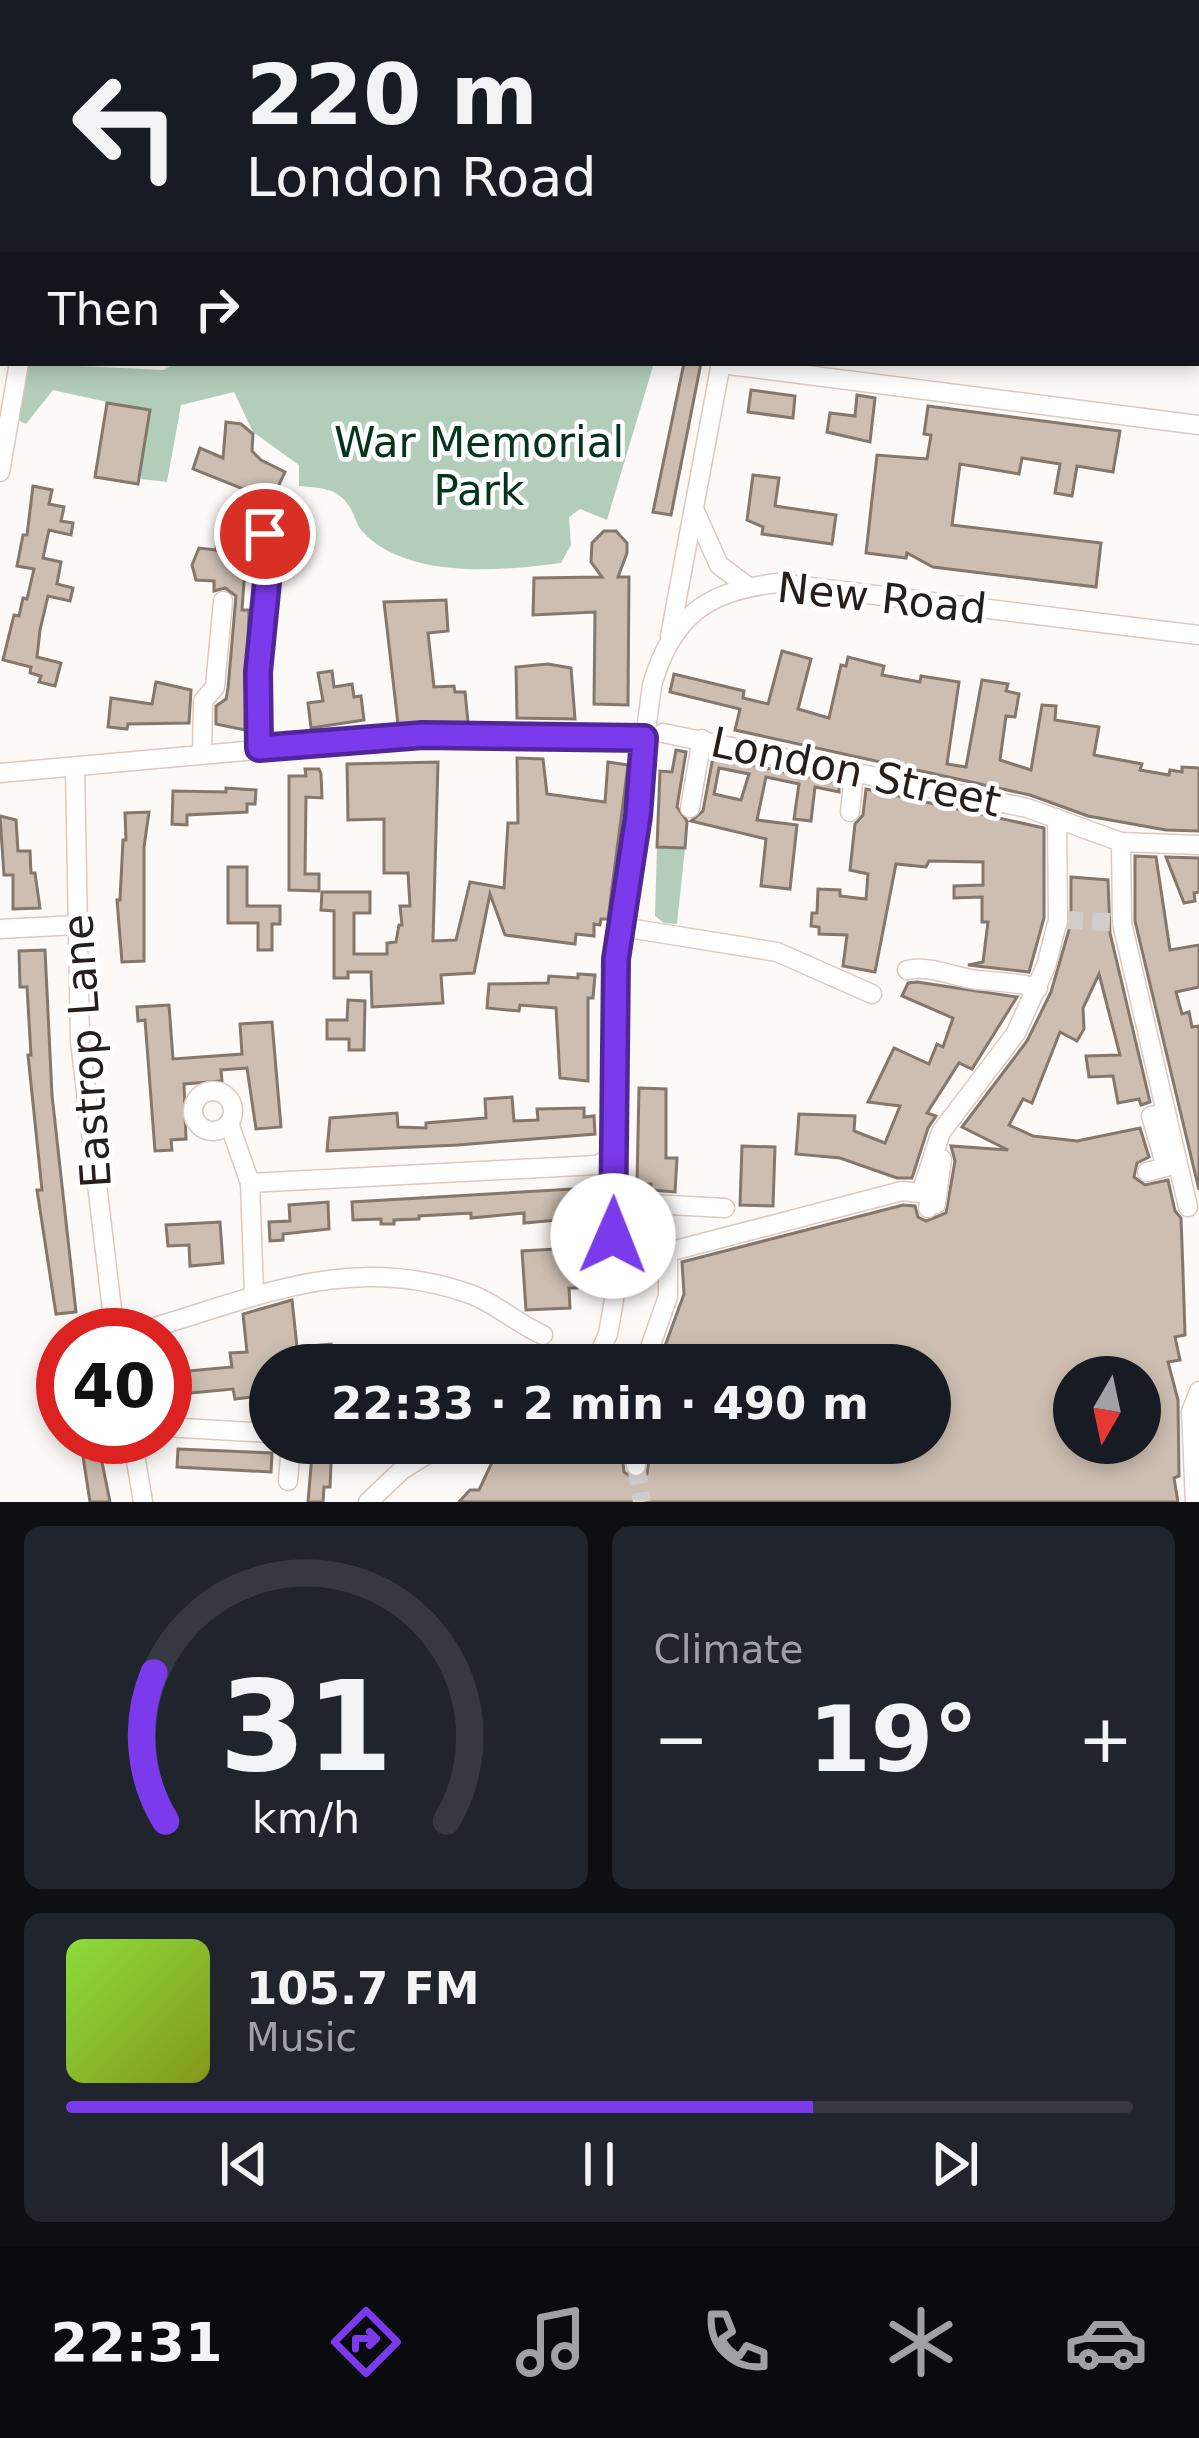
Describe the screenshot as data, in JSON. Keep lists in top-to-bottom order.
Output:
{
  "streets": {
    "street": ["New Road", "London Street", "Eastrop Lane"]
  },
  "crossings": [
    ["London Street", "Eastrop Lane"]
  ],
  "parks": ["War Memorial Park"],
  "north": "bottom",
  "page": {
    "turn": ["220 m", "London Road"],
    "then": "Then",
    "limit": "40",
    "trip": "22:33 · 2 min · 490 m",
    "tile": "Climate",
    "heat": ["−", "19°", "+"],
    "song": ["105.7 FM", "Music"],
    "tabs": "22:31",
    "gauge": ["31", "km/h"]
  }
}
